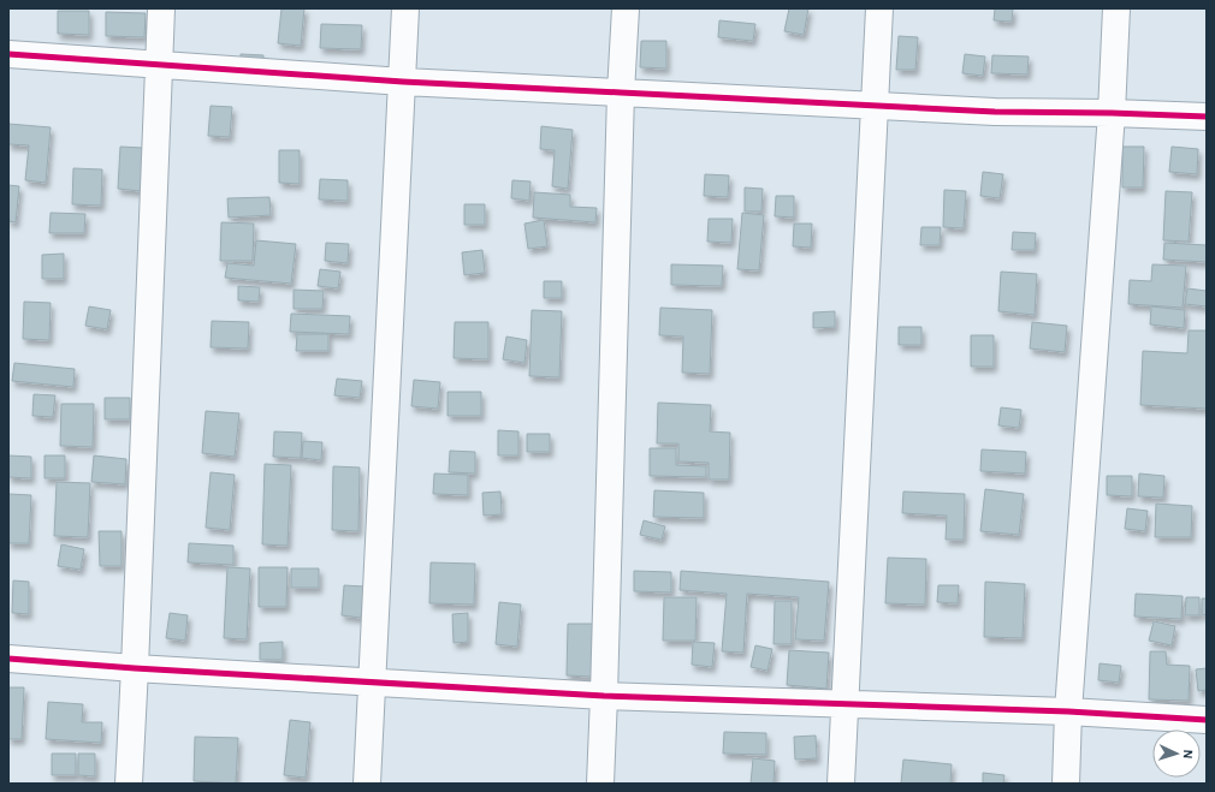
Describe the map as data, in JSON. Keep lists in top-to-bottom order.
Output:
{
  "north": "right"
}
